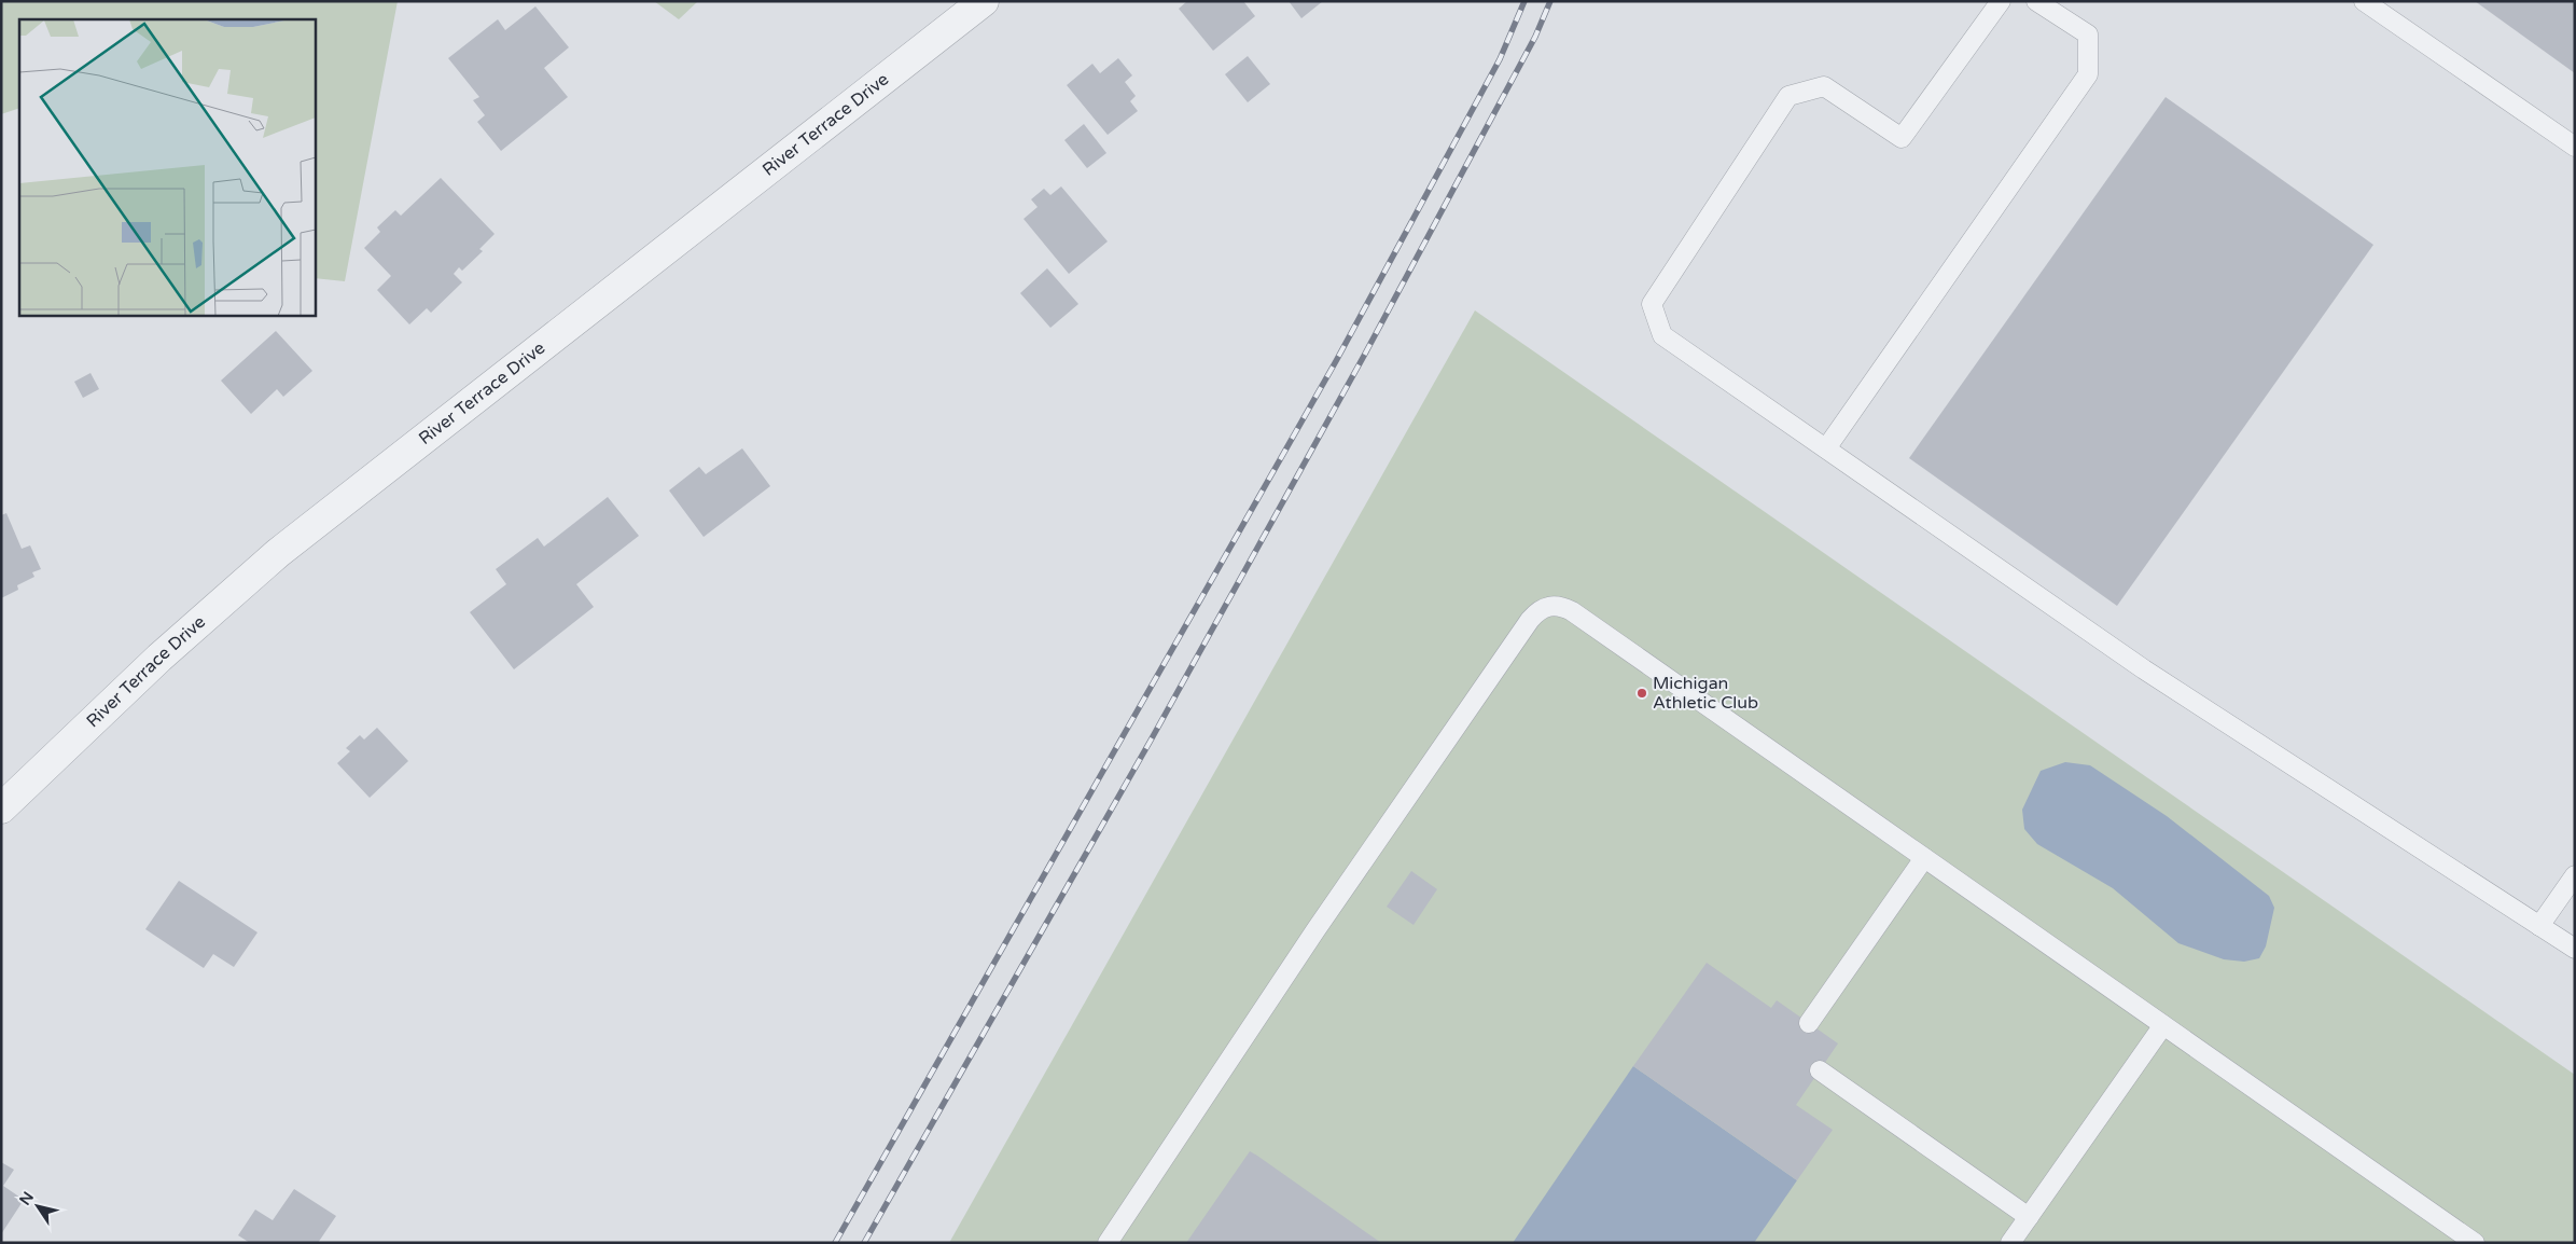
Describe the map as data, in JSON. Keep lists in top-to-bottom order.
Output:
{
  "streets": {
    "street": ["River Terrace Drive"]
  },
  "places": ["Michigan Athletic Club"],
  "north": "top left"
}
